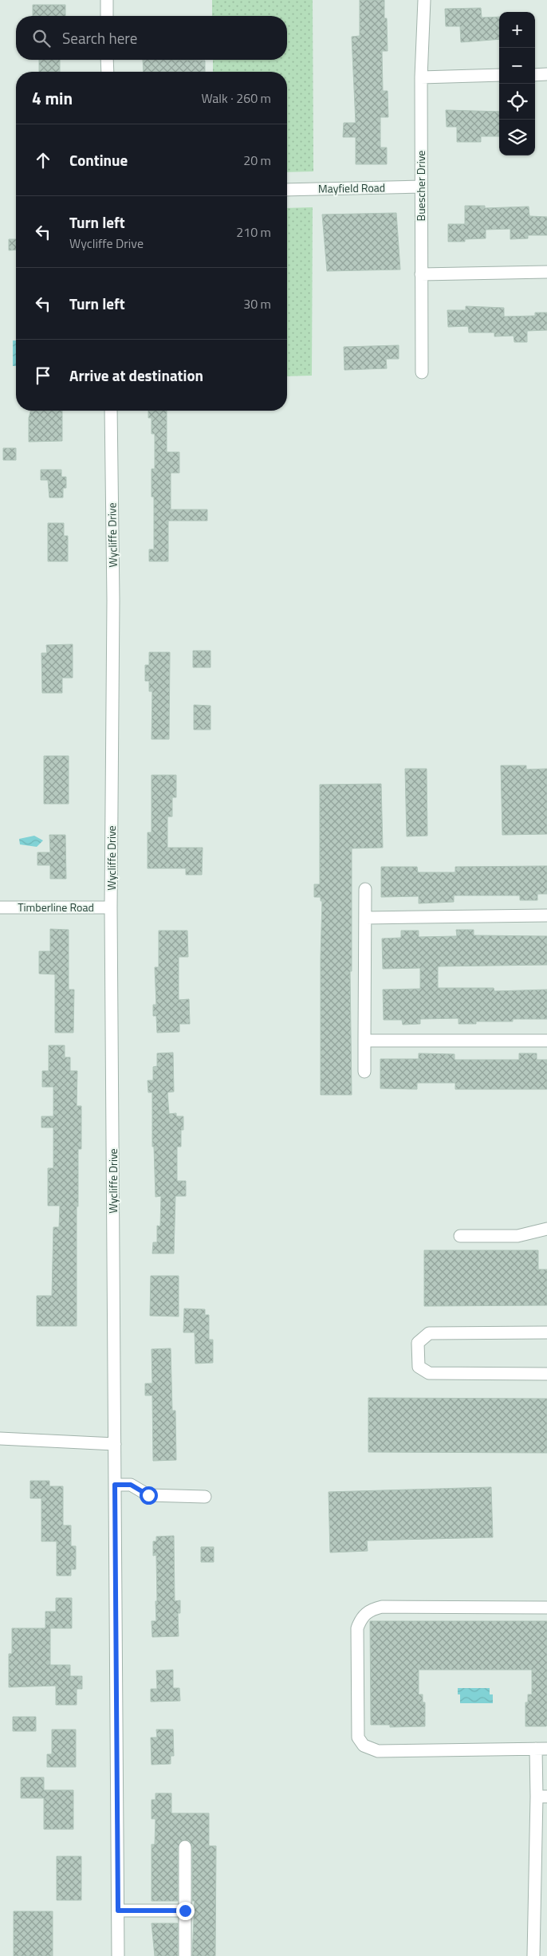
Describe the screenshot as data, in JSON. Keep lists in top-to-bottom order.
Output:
{
  "streets": {
    "street": [
      "Buescher Drive",
      "Mayfield Road",
      "Wycliffe Drive",
      "Timberline Road"
    ]
  },
  "crossings": [
    ["Buescher Drive", "Mayfield Road"],
    ["Wycliffe Drive", "Timberline Road"]
  ],
  "page": {
    "map_buttons": ["+", "−"],
    "search": "Search here",
    "heading": ["4 min", "Walk · 260 m"],
    "list": [
      ["Continue", "20 m"],
      ["Turn left", "Wycliffe Drive", "210 m"],
      ["Turn left", "30 m"],
      "Arrive at destination"
    ]
  }
}
